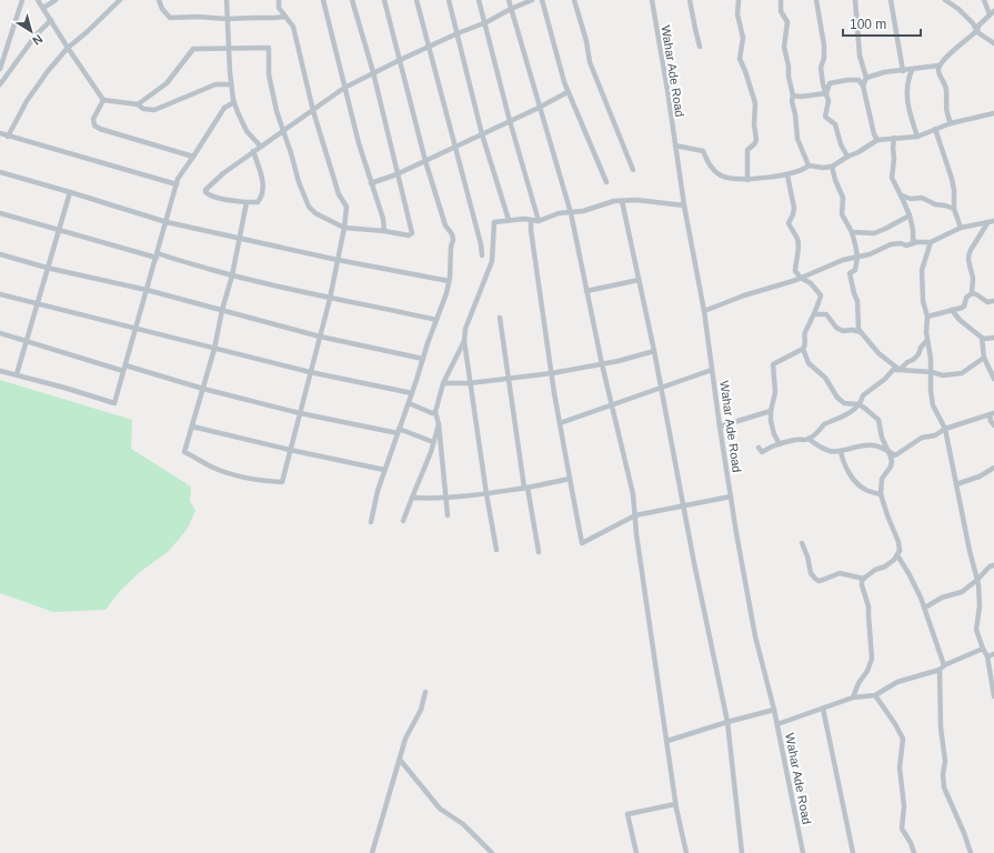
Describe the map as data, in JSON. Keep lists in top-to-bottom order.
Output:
{
  "streets": {
    "street": ["Wahar Ade Road"]
  },
  "scale_bar": "100 m",
  "north": "bottom right"
}
